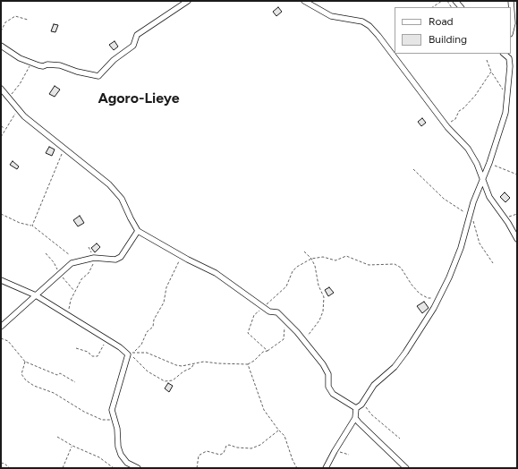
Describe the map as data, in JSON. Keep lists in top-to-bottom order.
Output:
{
  "districts": ["Agoro-Lieye"],
  "legend": ["Road", "Building"]
}
